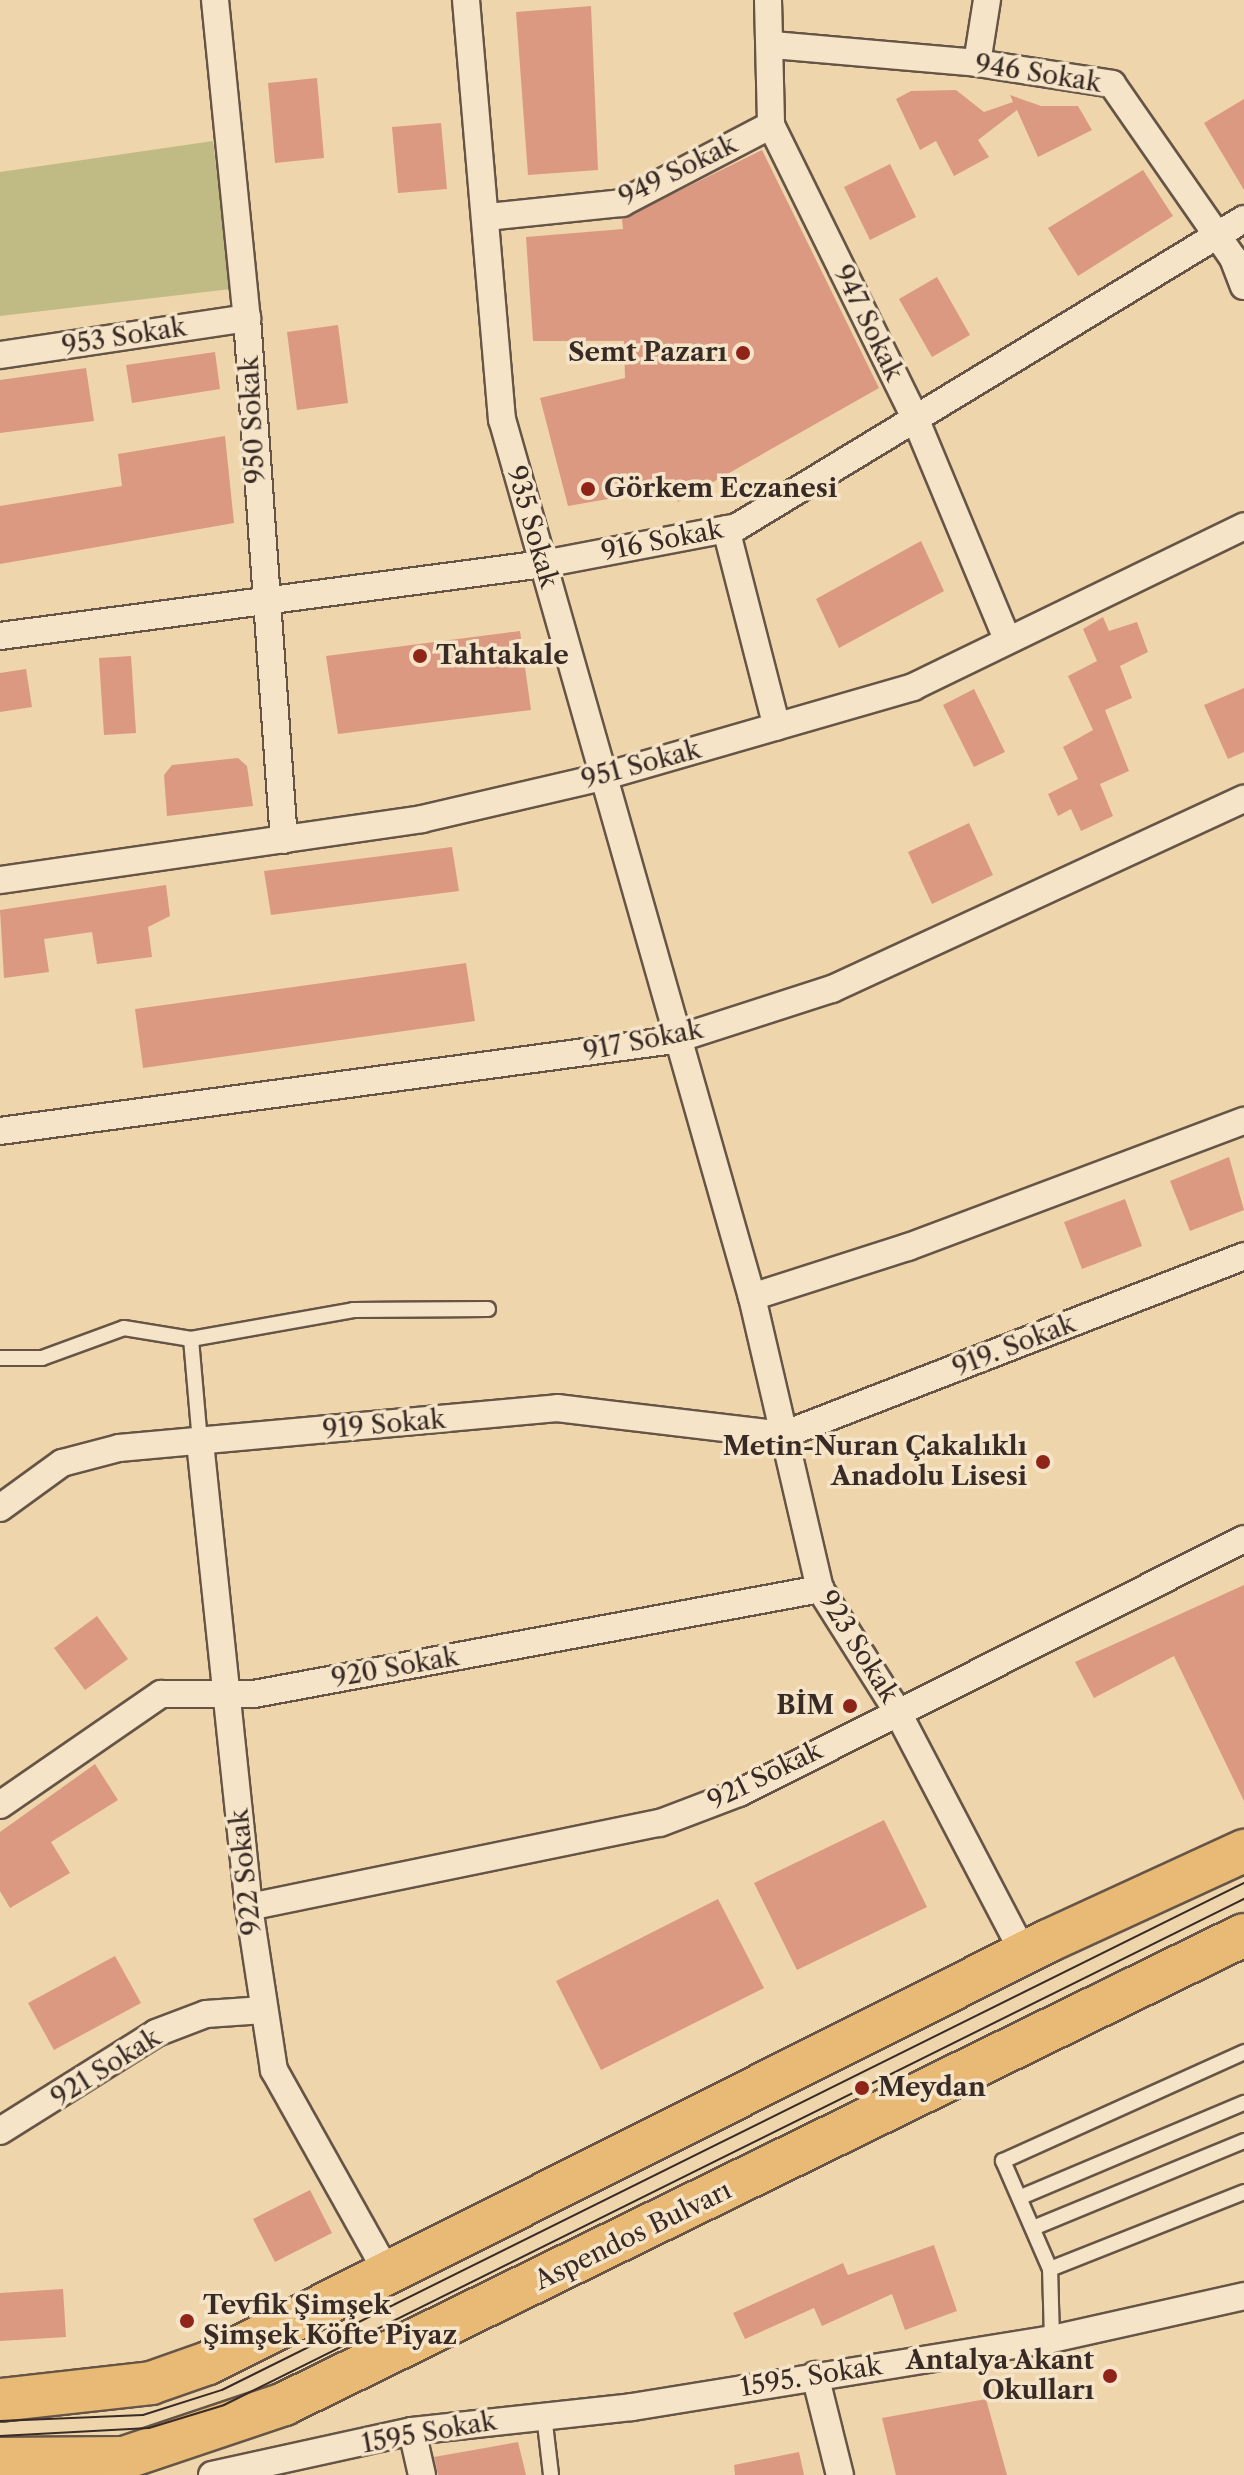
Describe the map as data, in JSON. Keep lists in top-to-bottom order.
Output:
{
  "streets": {
    "main road": ["Aspendos Bulvarı"],
    "street": [
      "946 Sokak",
      "949 Sokak",
      "947 Sokak",
      "953 Sokak",
      "950 Sokak",
      "935 Sokak",
      "916 Sokak",
      "951 Sokak",
      "917 Sokak",
      "919. Sokak",
      "919 Sokak",
      "923 Sokak",
      "920 Sokak",
      "921 Sokak",
      "922 Sokak",
      "1595. Sokak",
      "1595 Sokak"
    ]
  },
  "crossings": [
    ["946 Sokak", "947 Sokak"],
    ["946 Sokak", "916 Sokak"],
    ["949 Sokak", "947 Sokak"],
    ["949 Sokak", "935 Sokak"],
    ["947 Sokak", "916 Sokak"],
    ["947 Sokak", "951 Sokak"],
    ["953 Sokak", "950 Sokak"],
    ["950 Sokak", "916 Sokak"],
    ["950 Sokak", "951 Sokak"],
    ["935 Sokak", "916 Sokak"],
    ["935 Sokak", "951 Sokak"],
    ["935 Sokak", "917 Sokak"],
    ["935 Sokak", "923 Sokak"],
    ["917 Sokak", "923 Sokak"],
    ["919. Sokak", "919 Sokak"],
    ["919. Sokak", "923 Sokak"],
    ["919 Sokak", "923 Sokak"],
    ["919 Sokak", "922 Sokak"],
    ["923 Sokak", "920 Sokak"],
    ["923 Sokak", "921 Sokak"],
    ["920 Sokak", "922 Sokak"],
    ["921 Sokak", "922 Sokak"],
    ["1595. Sokak", "1595 Sokak"]
  ],
  "places": [
    "Semt Pazarı",
    "Görkem Eczanesi",
    "Tahtakale",
    "Metin-Nuran Çakalıklı Anadolu Lisesi",
    "BİM",
    "Meydan",
    "Tevfik Şimşek Şimşek Köfte Piyaz",
    "Antalya Akant Okulları"
  ]
}
